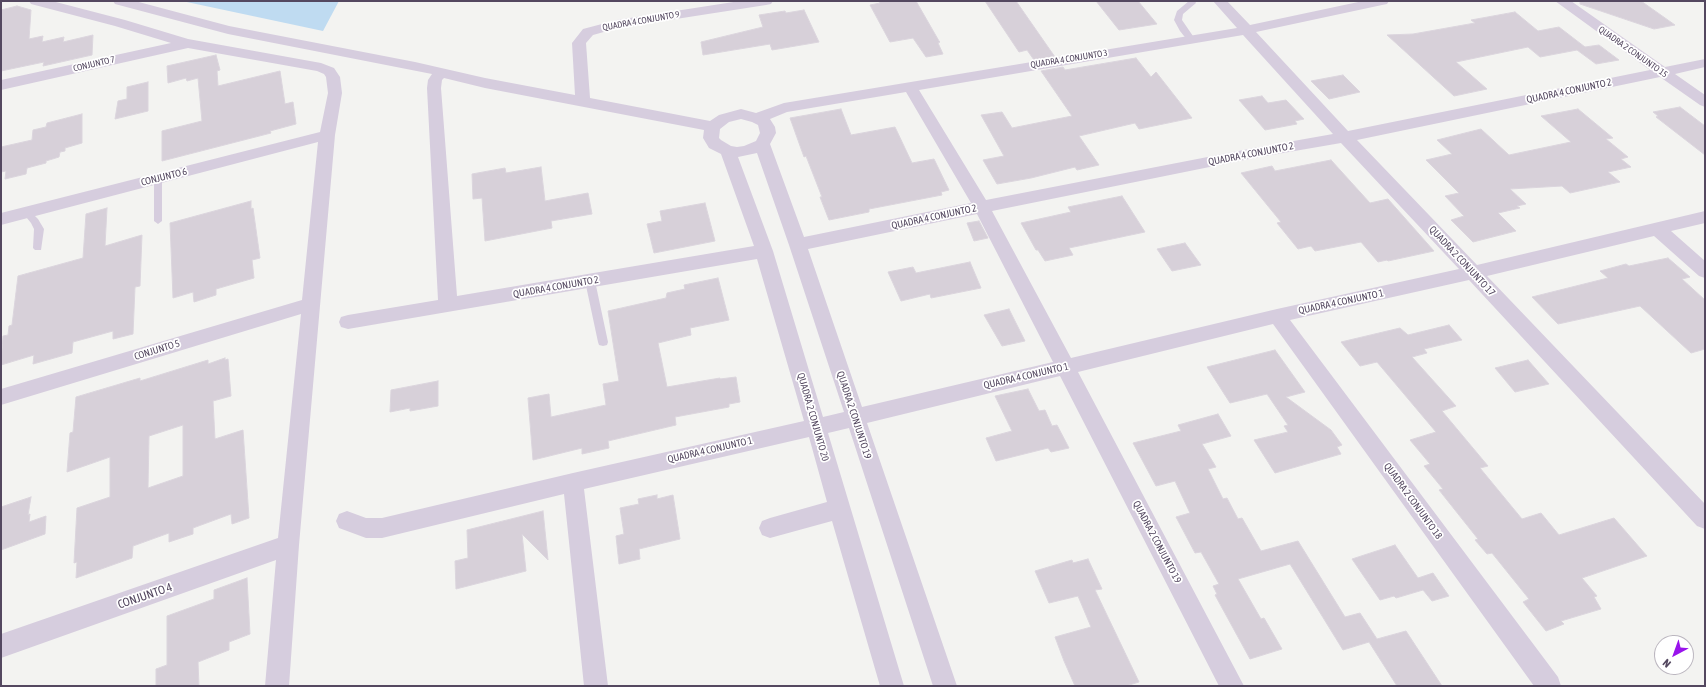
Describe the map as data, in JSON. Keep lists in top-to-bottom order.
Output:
{
  "streets": {
    "street": [
      "QUADRA 4 CONJUNTO 9",
      "QUADRA 2 CONJUNTO 15",
      "QUADRA 4 CONJUNTO 3",
      "CONJUNTO 7",
      "QUADRA 4 CONJUNTO 2",
      "CONJUNTO 6",
      "QUADRA 2 CONJUNTO 17",
      "QUADRA 4 CONJUNTO 1",
      "CONJUNTO 5",
      "QUADRA 2 CONJUNTO 19",
      "QUADRA 2 CONJUNTO 20",
      "QUADRA 2 CONJUNTO 18",
      "CONJUNTO 4"
    ]
  },
  "crossings": [
    ["QUADRA 2 CONJUNTO 15", "QUADRA 4 CONJUNTO 2"],
    ["QUADRA 4 CONJUNTO 3", "QUADRA 2 CONJUNTO 17"],
    ["QUADRA 4 CONJUNTO 3", "QUADRA 2 CONJUNTO 19"],
    ["QUADRA 4 CONJUNTO 3", "QUADRA 2 CONJUNTO 20"],
    ["QUADRA 4 CONJUNTO 2", "QUADRA 2 CONJUNTO 17"],
    ["QUADRA 4 CONJUNTO 2", "QUADRA 2 CONJUNTO 19"],
    ["QUADRA 4 CONJUNTO 2", "QUADRA 2 CONJUNTO 20"],
    ["QUADRA 2 CONJUNTO 17", "QUADRA 4 CONJUNTO 1"],
    ["QUADRA 4 CONJUNTO 1", "QUADRA 2 CONJUNTO 19"],
    ["QUADRA 4 CONJUNTO 1", "QUADRA 2 CONJUNTO 20"],
    ["QUADRA 4 CONJUNTO 1", "QUADRA 2 CONJUNTO 18"],
    ["QUADRA 2 CONJUNTO 19", "QUADRA 2 CONJUNTO 20"]
  ],
  "north": "bottom left"
}
